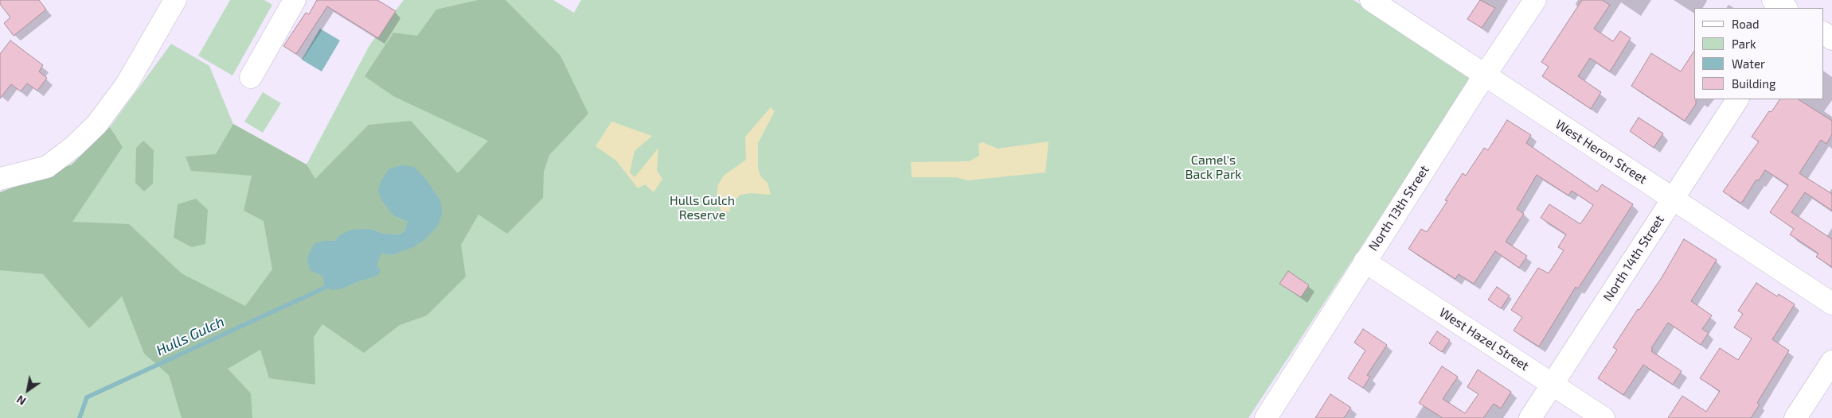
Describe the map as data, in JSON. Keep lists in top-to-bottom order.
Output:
{
  "streets": {
    "street": [
      "West Heron Street",
      "North 13th Street",
      "North 14th Street",
      "West Hazel Street"
    ]
  },
  "crossings": [
    ["West Heron Street", "North 13th Street"],
    ["West Heron Street", "North 14th Street"],
    ["North 13th Street", "West Hazel Street"],
    ["North 14th Street", "West Hazel Street"]
  ],
  "water": ["Hulls Gulch"],
  "parks": ["Camel's Back Park", "Hulls Gulch Reserve"],
  "legend": [
    "Road",
    "Park",
    "Water",
    "Building"
  ],
  "north": "bottom left"
}
